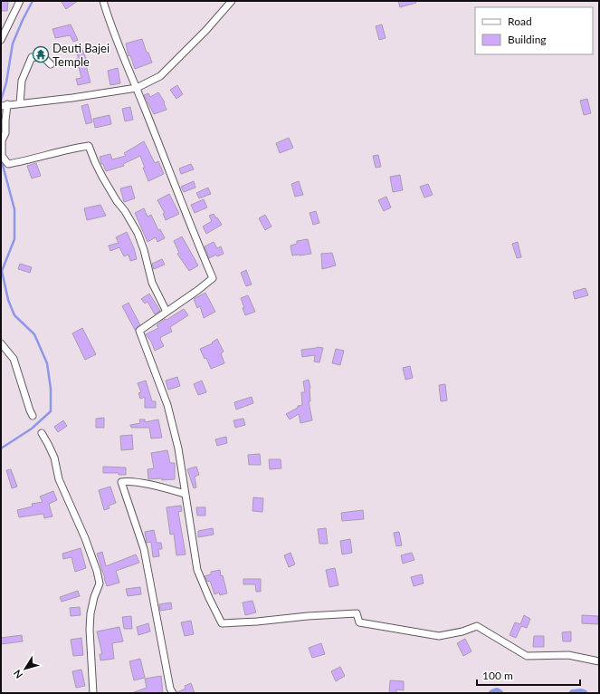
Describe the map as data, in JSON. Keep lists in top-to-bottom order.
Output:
{
  "places": {
    "temple": ["Deuti Bajei Temple"]
  },
  "legend": ["Road", "Building"],
  "scale_bar": "100 m",
  "north": "bottom left"
}
